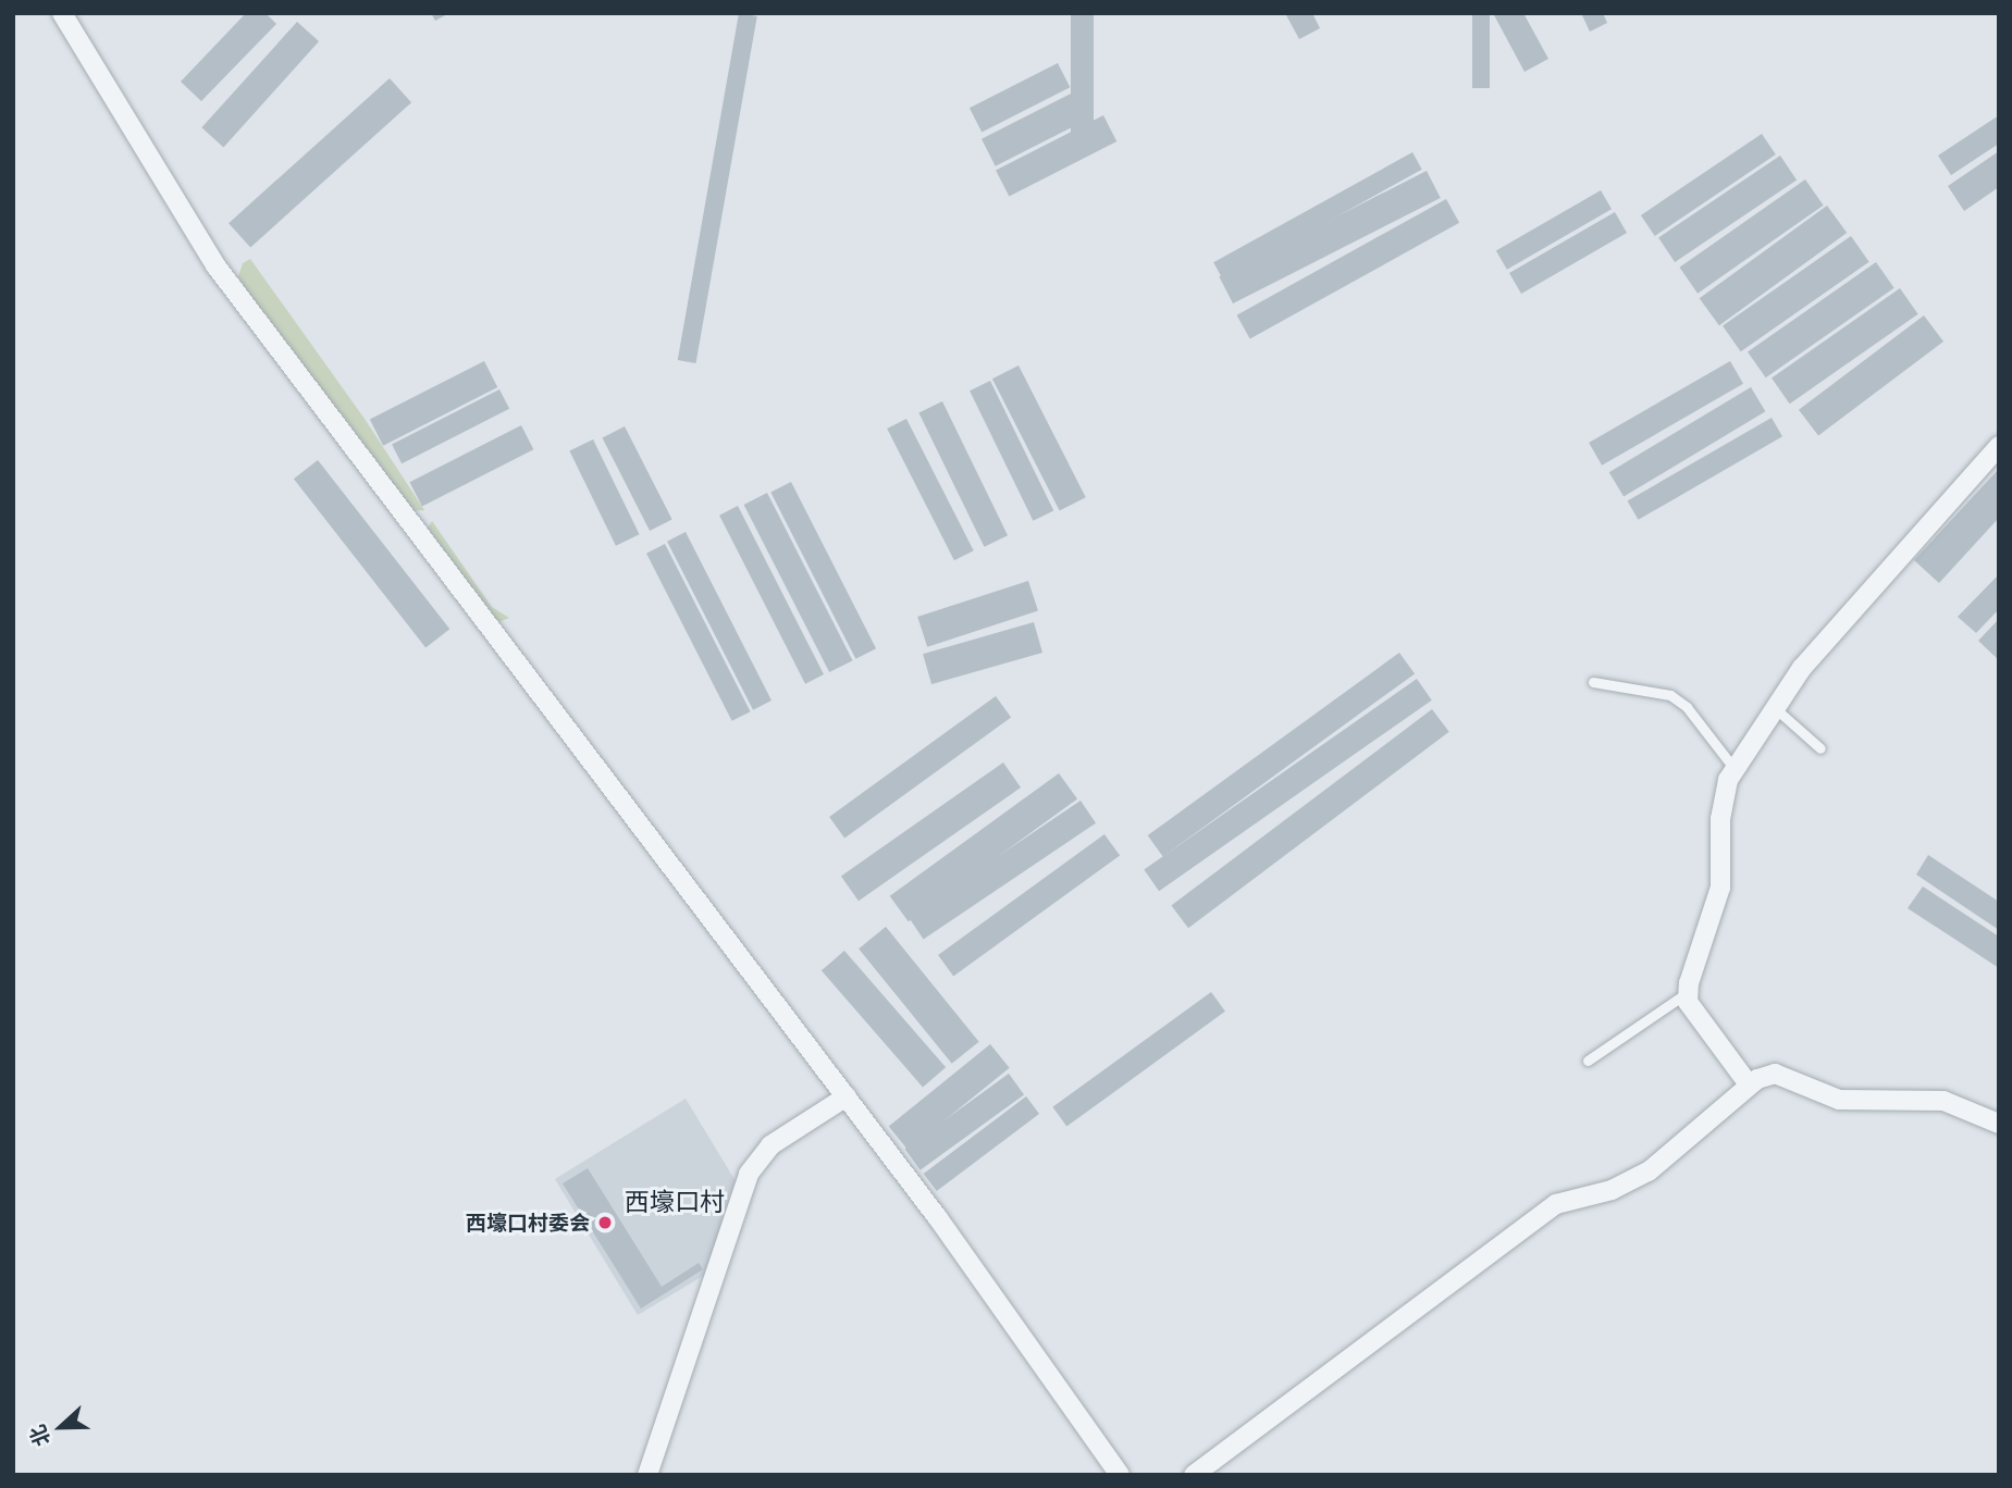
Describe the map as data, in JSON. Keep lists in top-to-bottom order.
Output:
{
  "districts": ["西壕口村"],
  "places": ["西壕口村委会"],
  "north": "left"
}
